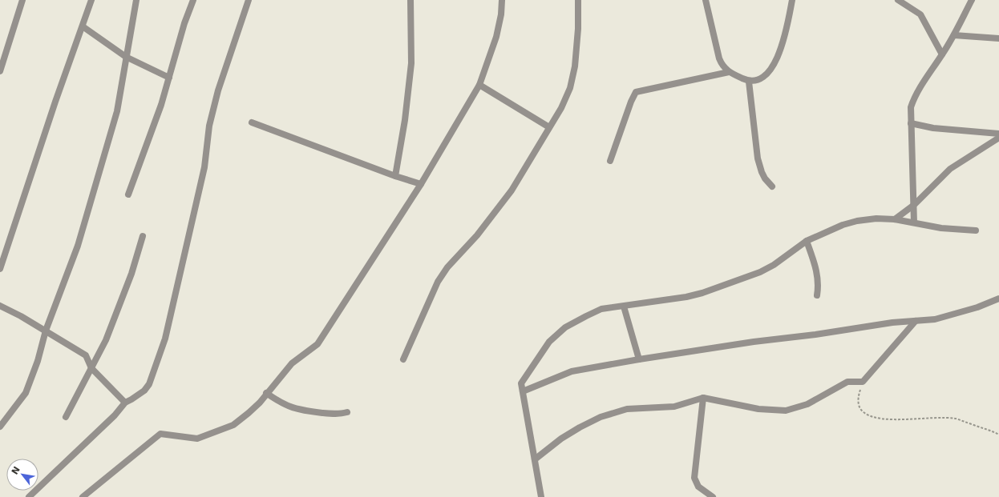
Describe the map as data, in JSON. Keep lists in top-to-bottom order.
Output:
{
  "north": "top left"
}
